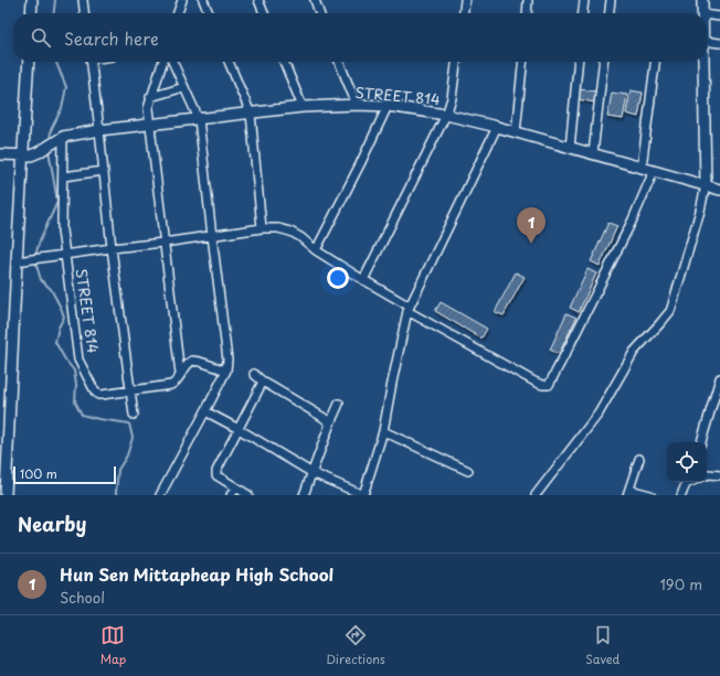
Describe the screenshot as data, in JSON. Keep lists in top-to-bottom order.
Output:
{
  "streets": {
    "street": ["STREET 814"]
  },
  "scale_bar": "100 m",
  "page": {
    "search": "Search here",
    "pins": "1",
    "scale": "100 m",
    "heading": "Nearby",
    "list": [
      {
        "mark": "1",
        "name": "Hun Sen Mittapheap High School",
        "note": "School",
        "value": "190 m"
      }
    ],
    "nav": ["Map", "Directions", "Saved"]
  }
}
